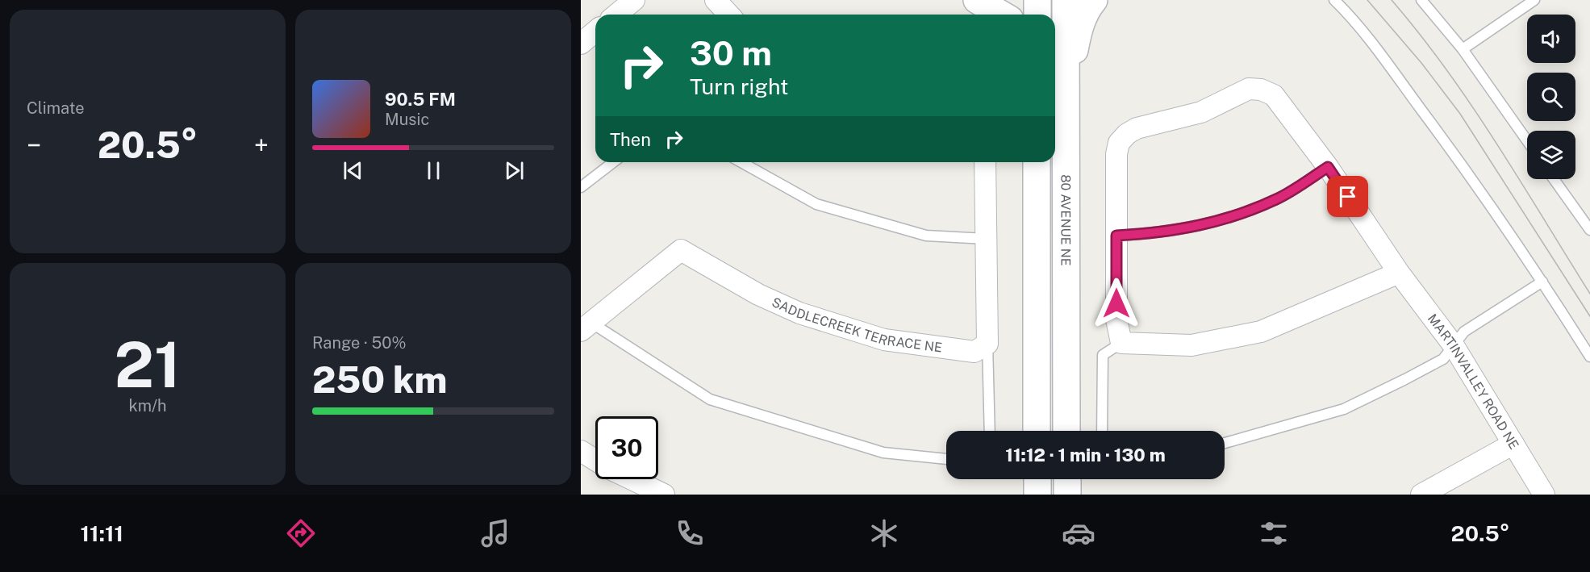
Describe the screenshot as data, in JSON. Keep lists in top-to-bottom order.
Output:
{
  "streets": {
    "main road": ["80 AVENUE NE"],
    "street": ["SADDLECREEK TERRACE NE", "MARTINVALLEY ROAD NE"]
  },
  "page": {
    "tile": [
      "Climate",
      ["21", "km/h"],
      ["Range · 50%", "250 km"]
    ],
    "turn": ["30 m", "Turn right"],
    "song": ["90.5 FM", "Music"],
    "then": "Then",
    "heat": ["−", "20.5°", "+"],
    "limit": "30",
    "trip": "11:12 · 1 min · 130 m",
    "tabs": ["11:11", "20.5°"]
  }
}
